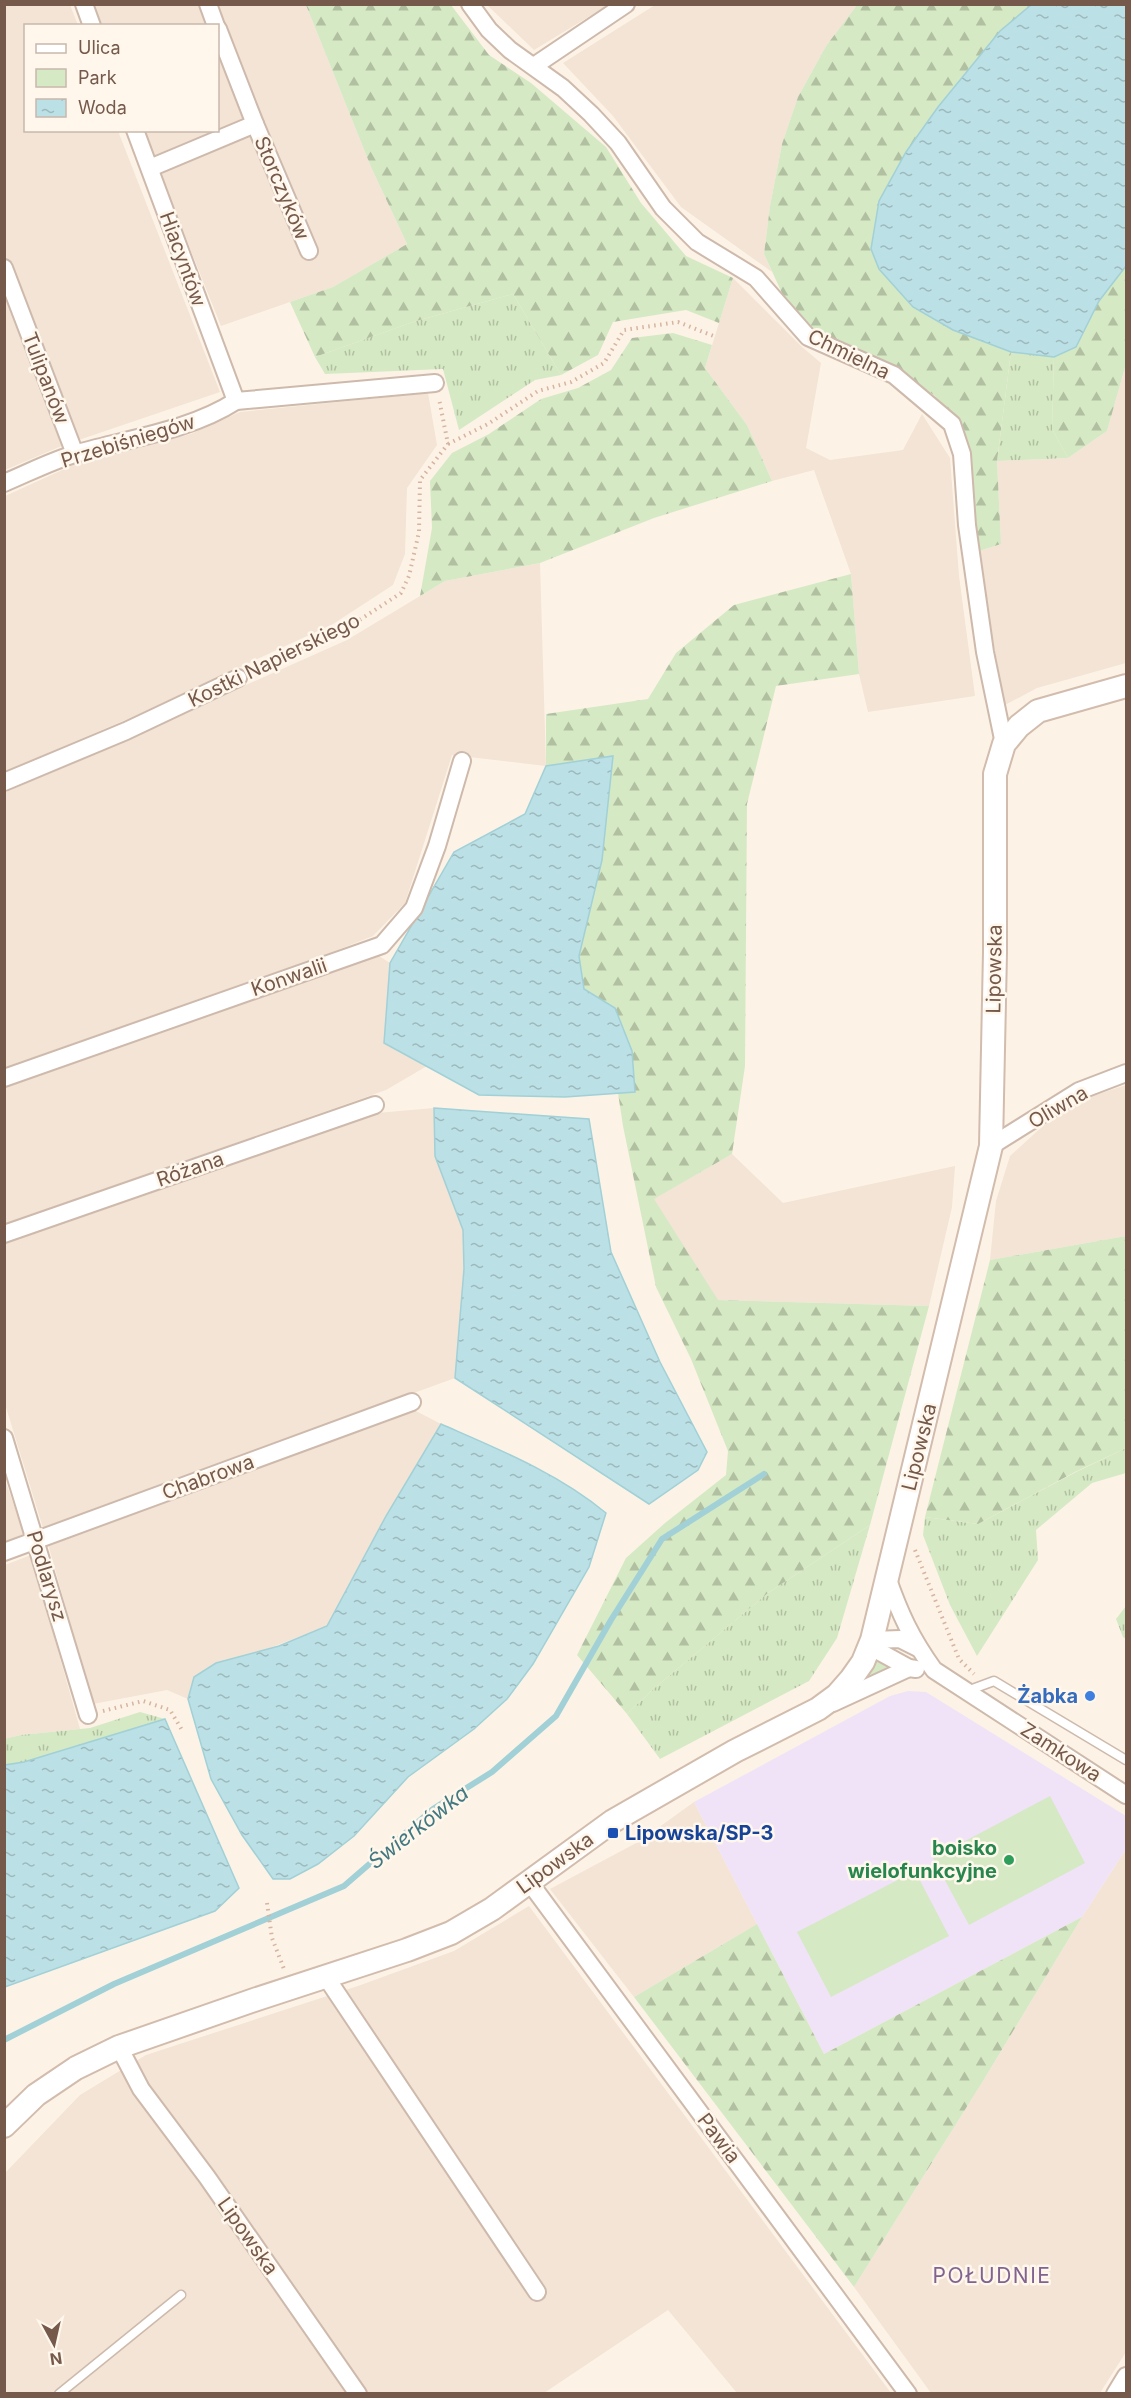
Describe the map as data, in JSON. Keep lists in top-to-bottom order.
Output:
{
  "streets": {
    "street": [
      "Storczyków",
      "Hiacyntów",
      "Chmielna",
      "Tulipanów",
      "Przebiśniegów",
      "Kostki Napierskiego",
      "Lipowska",
      "Konwalii",
      "Oliwna",
      "Różana",
      "Chabrowa",
      "Podlarysz",
      "Zamkowa",
      "Pawia"
    ]
  },
  "crossings": [
    ["Storczyków", "Hiacyntów"],
    ["Hiacyntów", "Przebiśniegów"],
    ["Chmielna", "Lipowska"],
    ["Tulipanów", "Przebiśniegów"],
    ["Lipowska", "Oliwna"],
    ["Lipowska", "Zamkowa"],
    ["Lipowska", "Pawia"],
    ["Chabrowa", "Podlarysz"]
  ],
  "districts": ["POŁUDNIE"],
  "water": ["Świerkówka"],
  "places": {
    "other": ["Żabka", "boisko wielofunkcyjne"],
    "transit": ["Lipowska/SP-3"]
  },
  "legend": ["Ulica", "Park", "Woda"],
  "north": "bottom"
}
